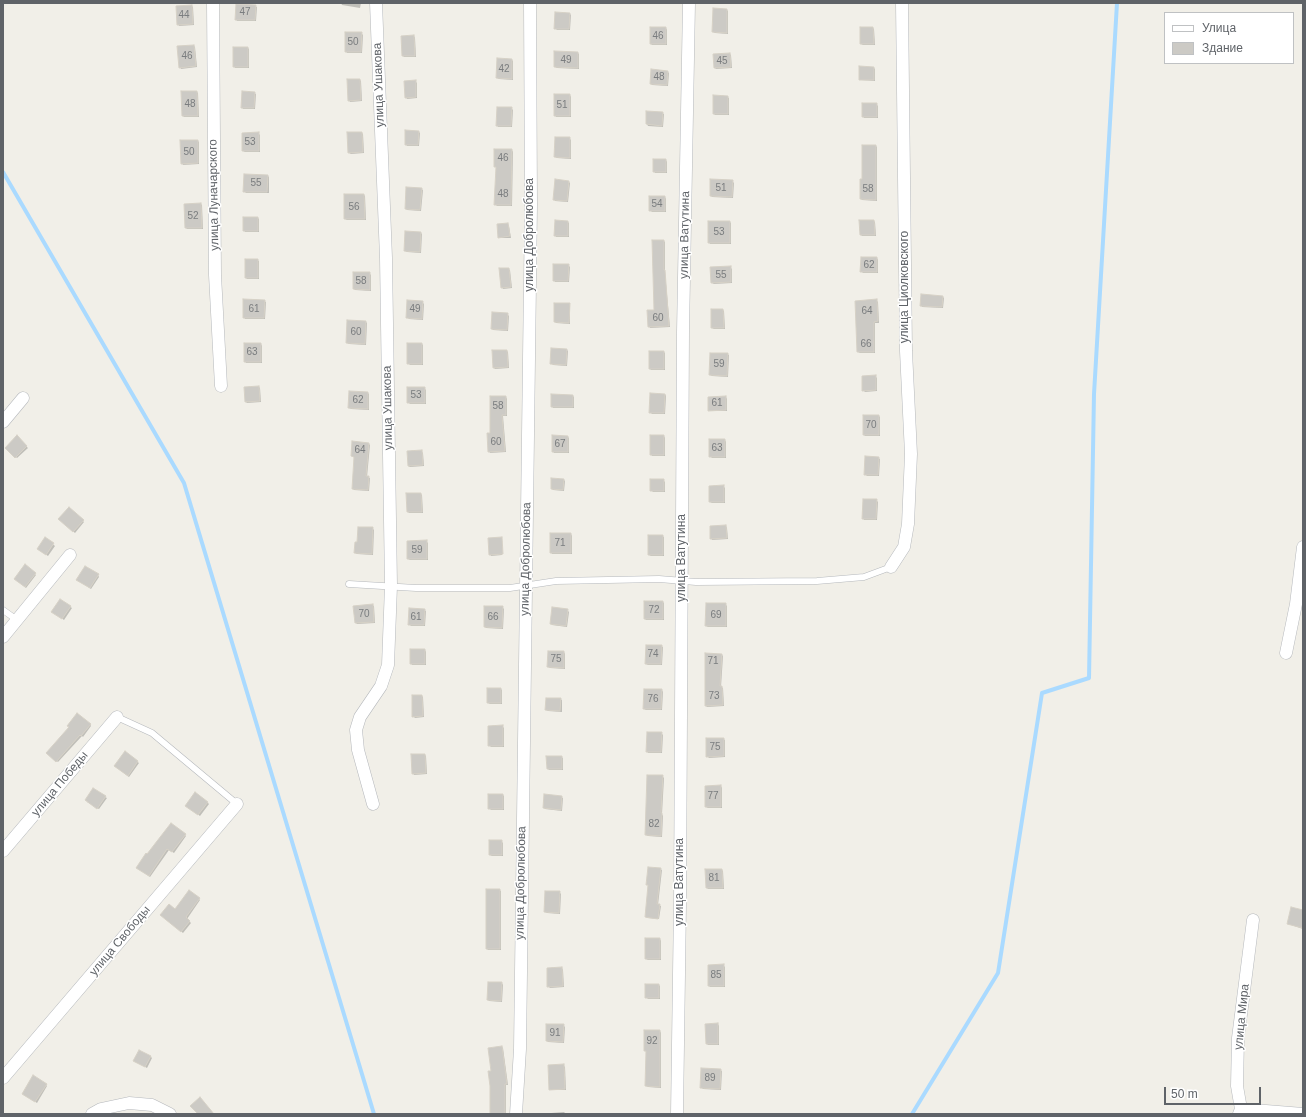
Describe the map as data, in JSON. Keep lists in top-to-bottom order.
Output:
{
  "streets": {
    "street": [
      "улица Ушакова",
      "улица Луначарского",
      "улица Добролюбова",
      "улица Ватутина",
      "улица Циолковского",
      "улица Победы",
      "улица Свободы",
      "улица Мира"
    ]
  },
  "house_numbers": [
    "47",
    "44",
    "46",
    "50",
    "46",
    "49",
    "45",
    "42",
    "48",
    "48",
    "51",
    "53",
    "50",
    "46",
    "55",
    "51",
    "58",
    "48",
    "54",
    "56",
    "52",
    "53",
    "62",
    "55",
    "58",
    "61",
    "49",
    "64",
    "60",
    "60",
    "66",
    "63",
    "59",
    "53",
    "62",
    "61",
    "58",
    "70",
    "60",
    "67",
    "63",
    "64",
    "71",
    "59",
    "72",
    "70",
    "69",
    "61",
    "66",
    "74",
    "75",
    "71",
    "73",
    "76",
    "75",
    "77",
    "82",
    "81",
    "85",
    "91",
    "92",
    "89"
  ],
  "legend": ["Улица", "Здание"],
  "scale_bar": "50 m"
}
